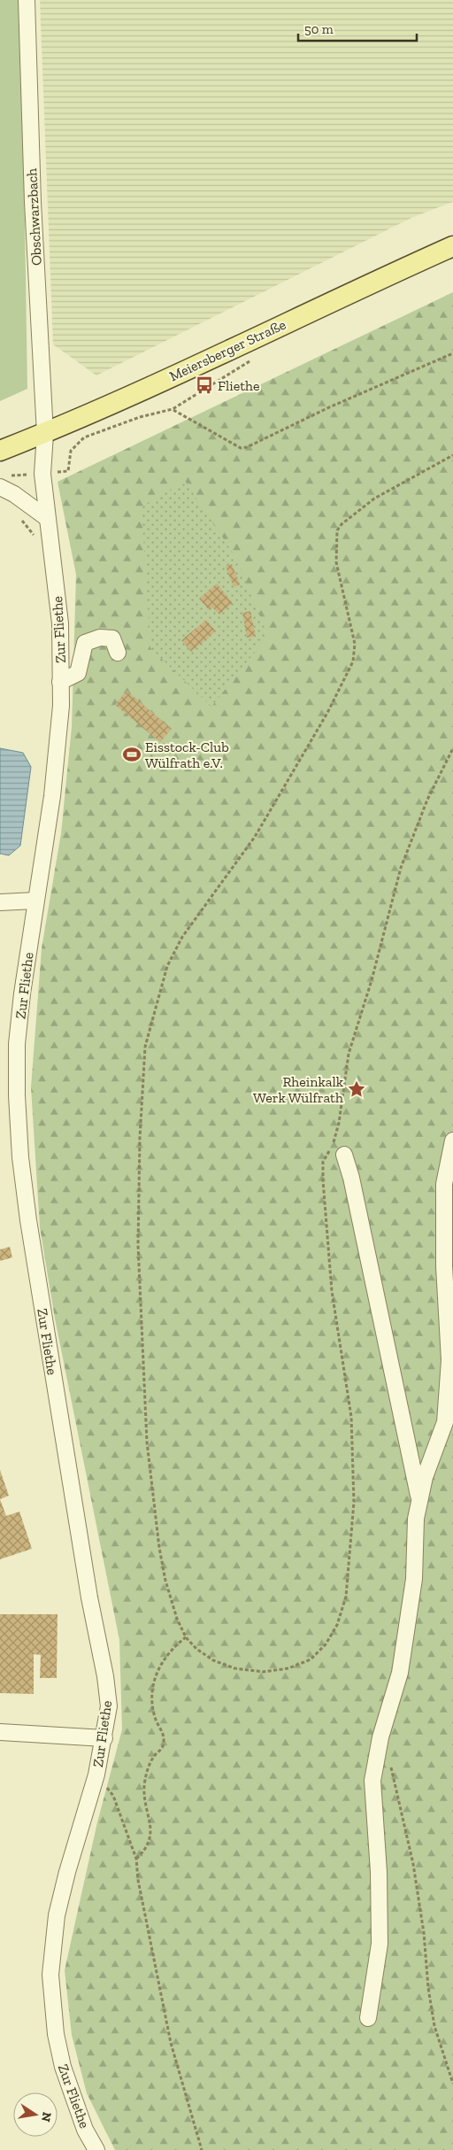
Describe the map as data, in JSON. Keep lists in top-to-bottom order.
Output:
{
  "streets": {
    "main road": ["Meiersberger Straße"],
    "street": ["Obschwarzbach", "Zur Fliethe"]
  },
  "crossings": [
    ["Obschwarzbach", "Meiersberger Straße"],
    ["Obschwarzbach", "Zur Fliethe"],
    ["Meiersberger Straße", "Zur Fliethe"]
  ],
  "places": {
    "bus stop": ["Fliethe"],
    "sports": ["Eisstock-Club Wülfrath e.V."],
    "place": ["Rheinkalk Werk Wülfrath"]
  },
  "scale_bar": "50 m",
  "north": "right"
}
